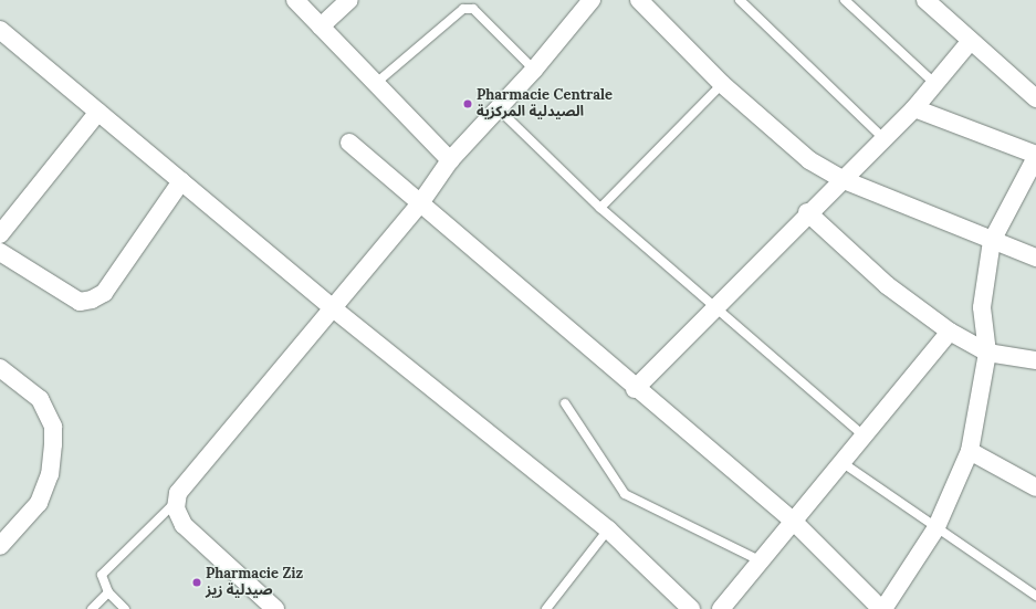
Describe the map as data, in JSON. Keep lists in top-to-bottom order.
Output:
{
  "places": ["Pharmacie Centrale الصيدلية المركزية", "Pharmacie Ziz صيدلية زيز"]
}
